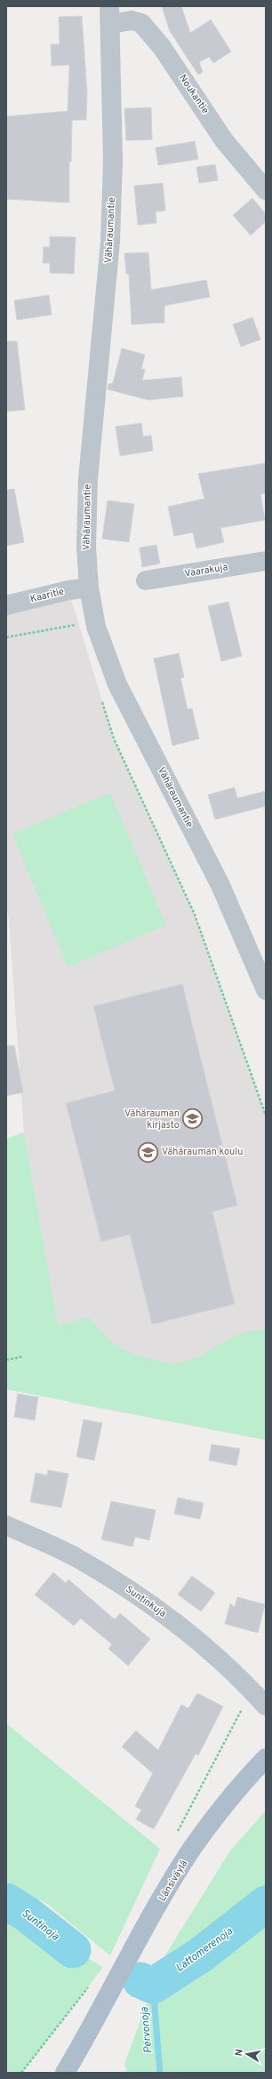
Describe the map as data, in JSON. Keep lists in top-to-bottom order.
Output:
{
  "streets": {
    "main road": ["Länsiväylä"],
    "street": [
      "Noukantie",
      "Vähäraumantie",
      "Vaarakuja",
      "Kaaritie",
      "Suntinkuja"
    ]
  },
  "crossings": [
    ["Noukantie", "Vähäraumantie"],
    ["Vähäraumantie", "Kaaritie"]
  ],
  "water": ["Suntinoja", "Lattomerenoja", "Pervonoja"],
  "places": {
    "school or university": ["Vähärauman kirjasto", "Vähärauman koulu"]
  },
  "north": "left"
}
